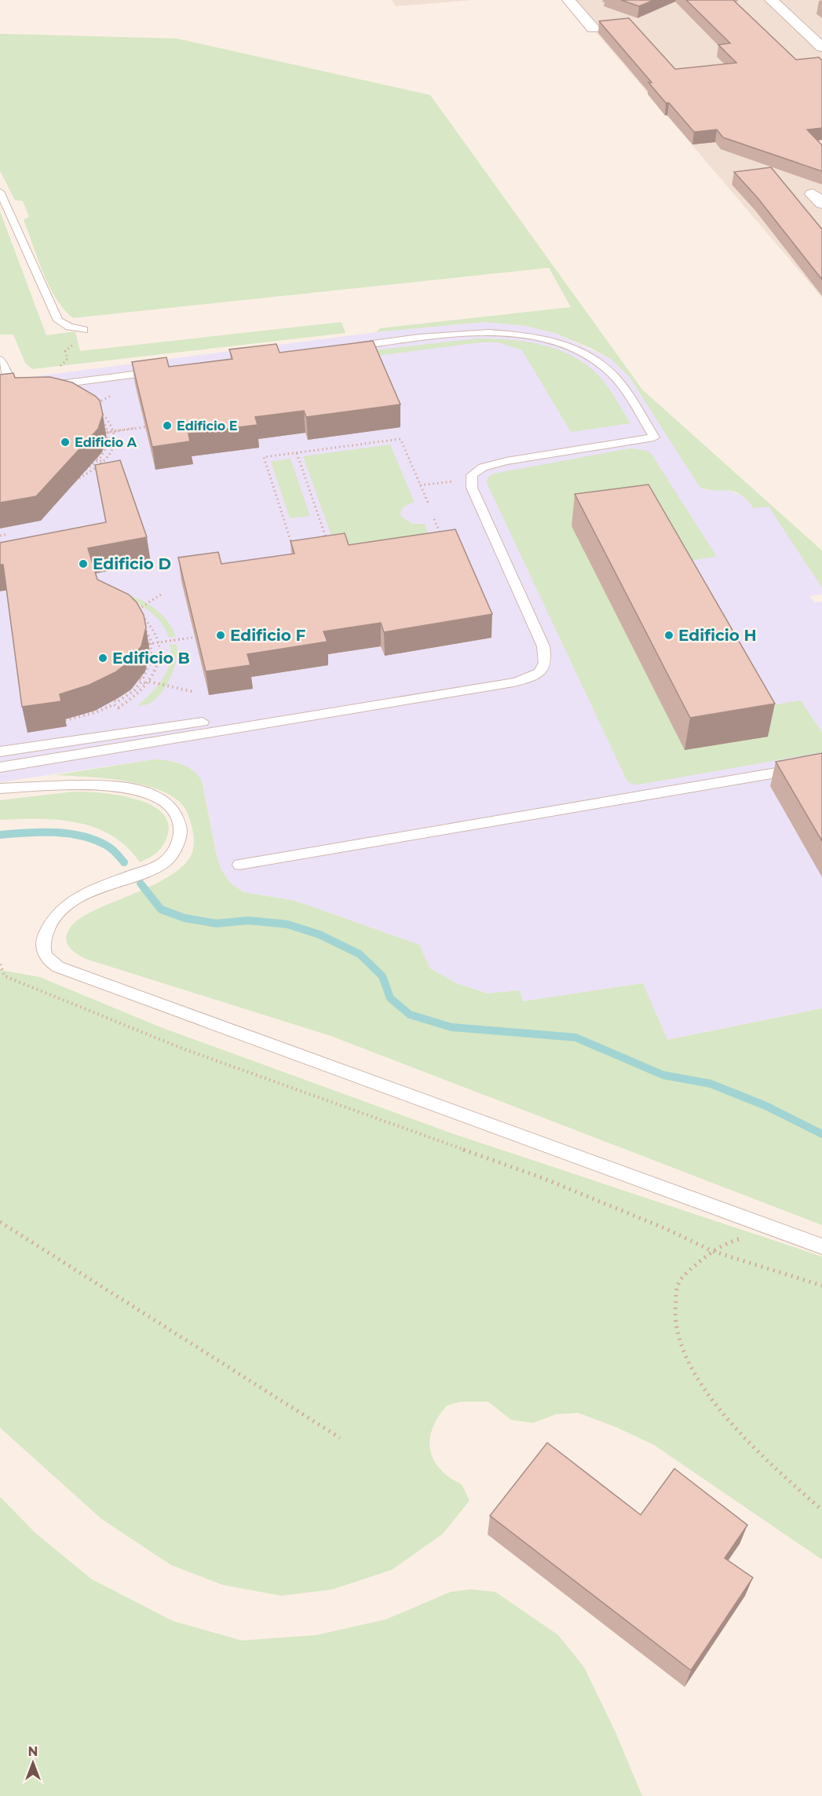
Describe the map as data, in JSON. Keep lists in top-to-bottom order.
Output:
{
  "places": [
    "Edificio E",
    "Edificio A",
    "Edificio D",
    "Edificio F",
    "Edificio H",
    "Edificio B"
  ],
  "north": "top"
}
